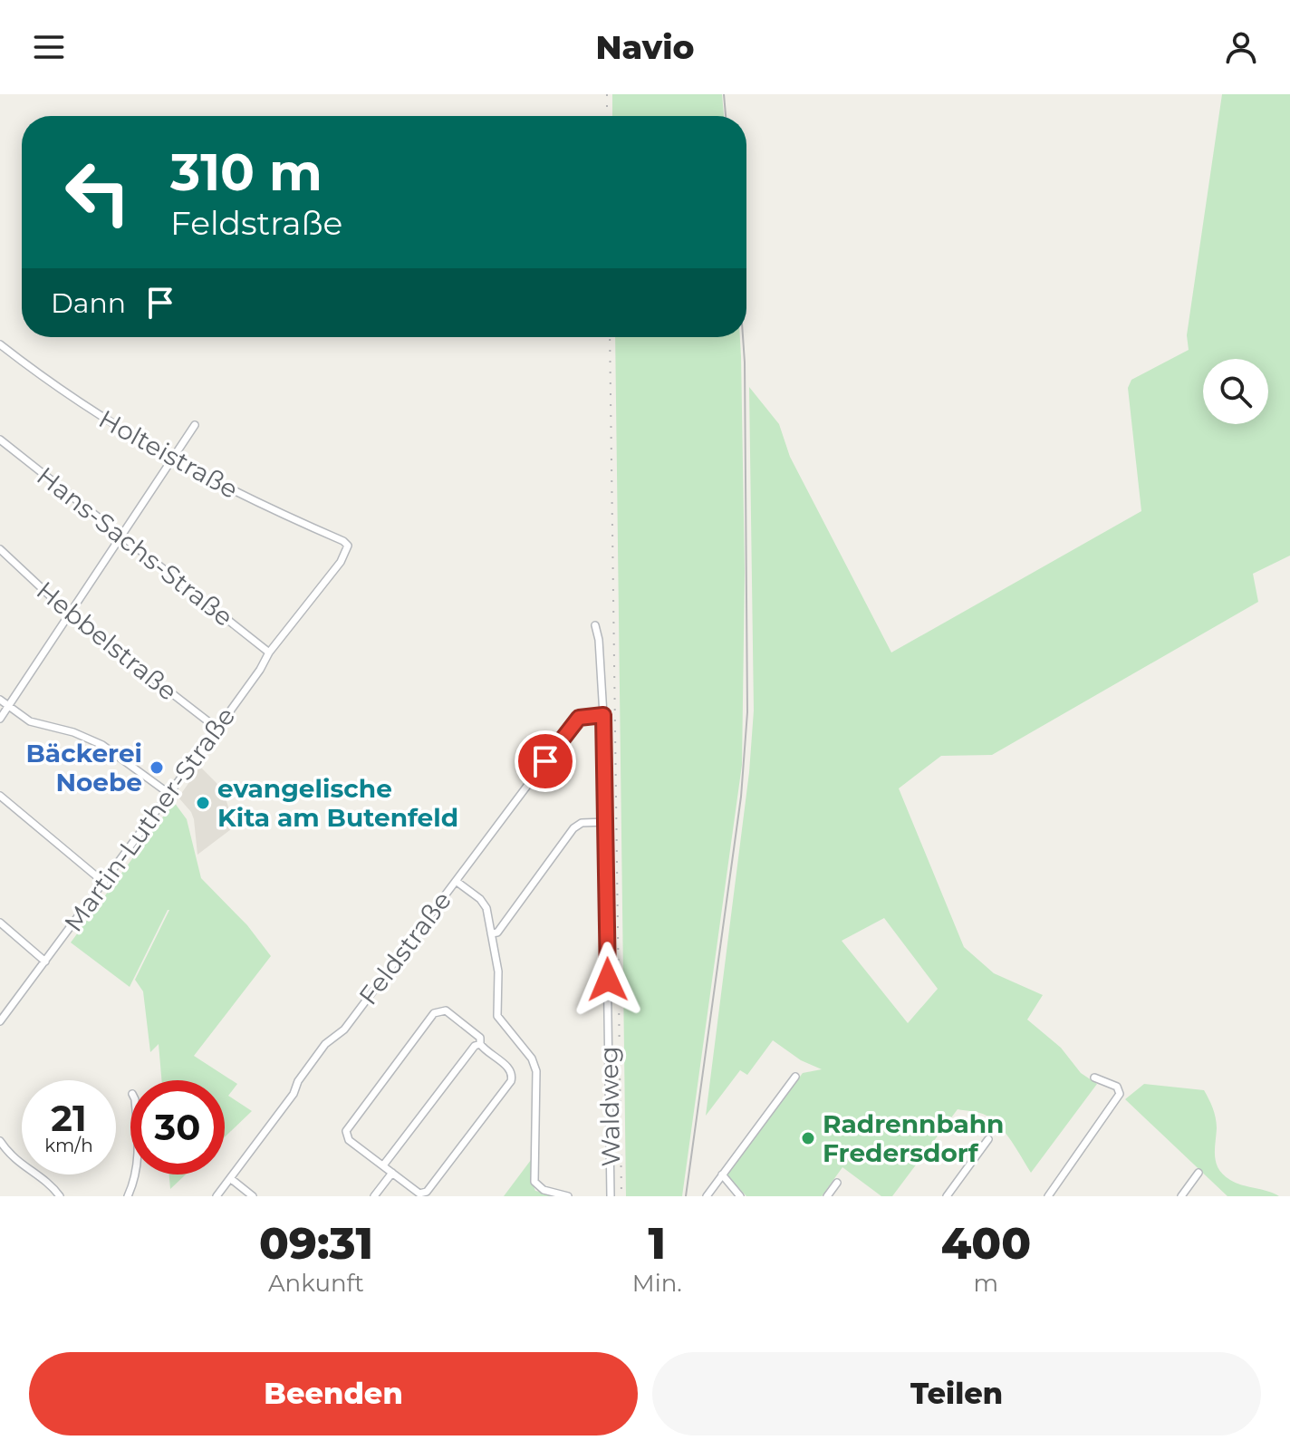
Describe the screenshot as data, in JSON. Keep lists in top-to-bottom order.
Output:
{
  "streets": {
    "street": [
      "Holteistraße",
      "Hans-Sachs-Straße",
      "Hebbelstraße",
      "Martin-Luther-Straße",
      "Feldstraße",
      "Waldweg"
    ]
  },
  "crossings": [
    ["Holteistraße", "Martin-Luther-Straße"],
    ["Hans-Sachs-Straße", "Martin-Luther-Straße"],
    ["Hebbelstraße", "Martin-Luther-Straße"],
    ["Feldstraße", "Waldweg"]
  ],
  "places": ["Bäckerei Noebe", "evangelische Kita am Butenfeld", "Radrennbahn Fredersdorf"],
  "page": {
    "header": "Navio",
    "turn": ["310 m", "Feldstraße"],
    "then": "Dann",
    "speed": "21 km/h",
    "limit": "30",
    "eta": [
      "09:31",
      "Ankunft",
      "1",
      "Min.",
      "400",
      "m"
    ],
    "buttons": ["Beenden", "Teilen"]
  }
}
